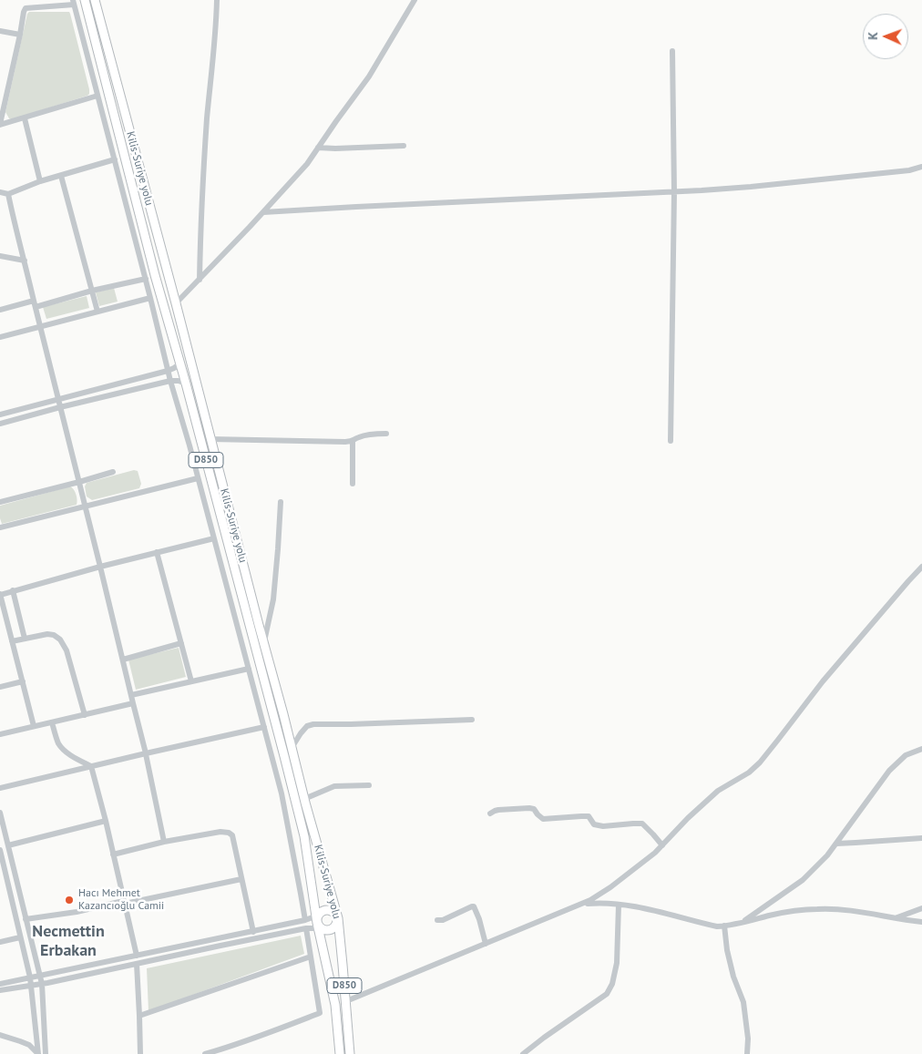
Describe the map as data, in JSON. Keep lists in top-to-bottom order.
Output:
{
  "streets": {
    "highway": ["Kilis-Suriye yolu", "D850"]
  },
  "crossings": [
    ["Kilis-Suriye yolu", "D850"]
  ],
  "districts": ["Necmettin Erbakan"],
  "places": ["Hacı Mehmet Kazancıoğlu Camii"],
  "north": "left"
}
